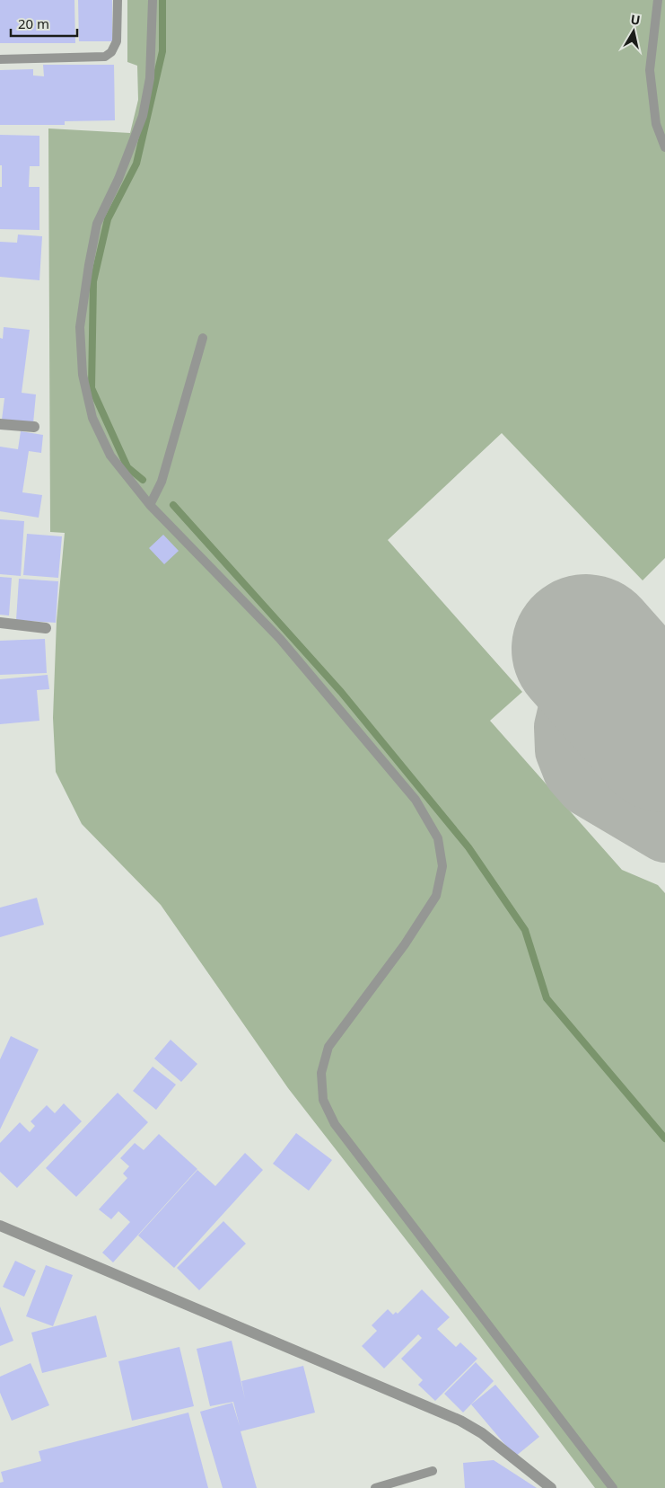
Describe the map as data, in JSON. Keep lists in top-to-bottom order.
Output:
{
  "scale_bar": "20 m",
  "north": "top"
}
